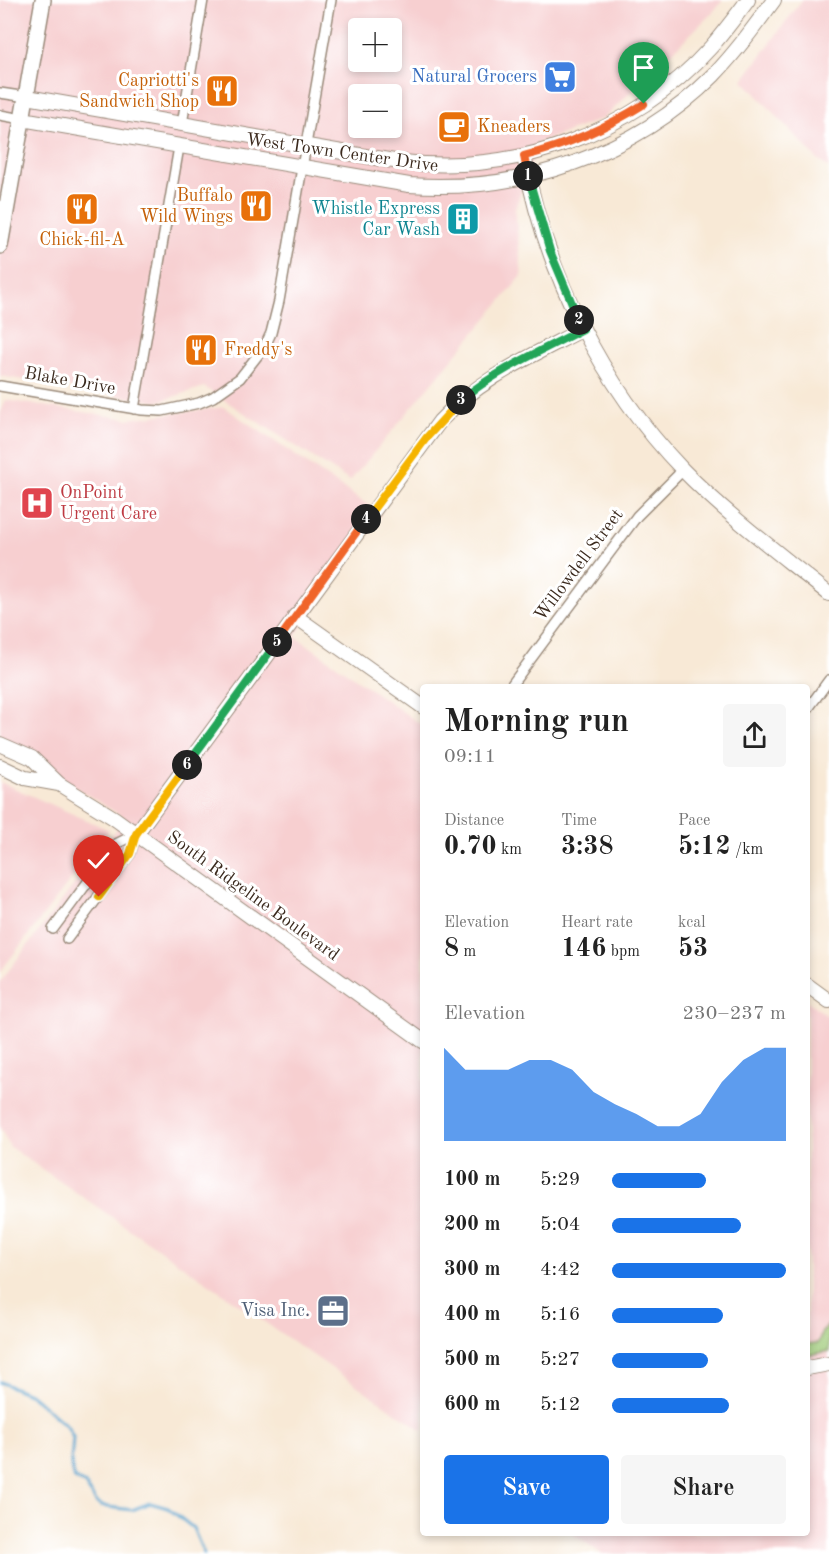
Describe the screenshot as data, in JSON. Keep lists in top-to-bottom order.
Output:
{
  "streets": {
    "street": [
      "West Town Center Drive",
      "Blake Drive",
      "Willowdell Street",
      "South Ridgeline Boulevard"
    ]
  },
  "crossings": [
    ["West Town Center Drive", "Blake Drive"]
  ],
  "places": {
    "supermarket": ["Natural Grocers"],
    "restaurant": [
      "Capriotti's Sandwich Shop",
      "Buffalo Wild Wings",
      "Chick-fil-A",
      "Freddy's"
    ],
    "cafe": ["Kneaders"],
    "building": ["Whistle Express Car Wash"],
    "hospital": ["OnPoint Urgent Care"],
    "office": ["Visa Inc."]
  },
  "page": {
    "map_buttons": ["+", "−"],
    "pins": [
      "1",
      "2",
      "3",
      "4",
      "5",
      "6"
    ],
    "heading": ["Morning run", "09:11"],
    "stats": [
      ["Distance", "0.70 km"],
      ["Time", "3:38"],
      ["Pace", "5:12 /km"],
      ["Elevation", "8 m"],
      ["Heart rate", "146 bpm"],
      ["kcal", "53"]
    ],
    "chart": ["Elevation", "230–237 m"],
    "list": [
      {
        "name": "100 m",
        "note": "5:29"
      },
      {
        "name": "200 m",
        "note": "5:04"
      },
      {
        "name": "300 m",
        "note": "4:42"
      },
      {
        "name": "400 m",
        "note": "5:16"
      },
      {
        "name": "500 m",
        "note": "5:27"
      },
      {
        "name": "600 m",
        "note": "5:12"
      }
    ],
    "buttons": ["Save", "Share"]
  }
}
